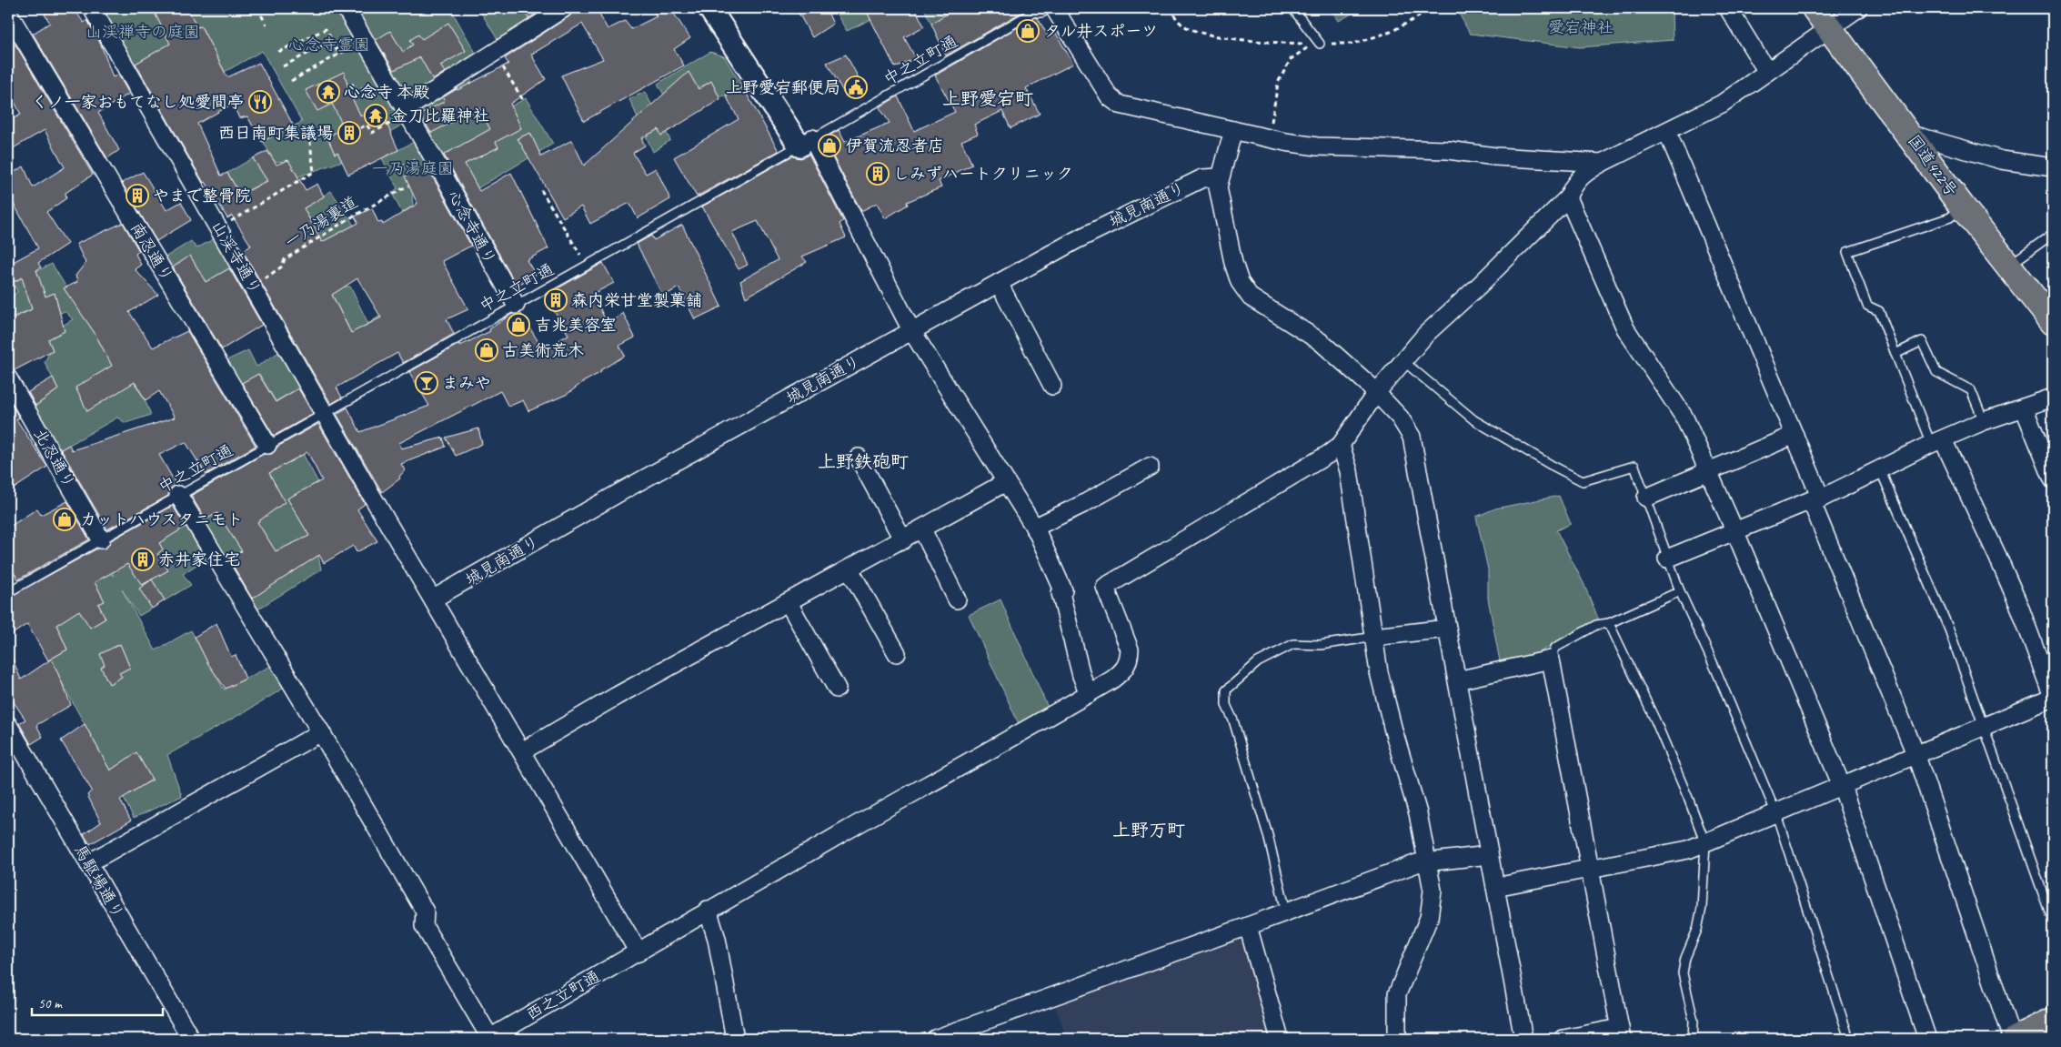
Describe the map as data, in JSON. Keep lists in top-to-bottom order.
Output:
{
  "streets": {
    "highway": ["国道422号"],
    "street": [
      "城見南通り",
      "心念寺通り",
      "南忍通り",
      "山渓寺通り",
      "北忍通り",
      "馬駆場通り",
      "西之立町通"
    ],
    "lane": ["中之立町通"],
    "path": ["一乃湯裏道"]
  },
  "crossings": [
    ["中之立町通", "心念寺通り"],
    ["中之立町通", "南忍通り"],
    ["中之立町通", "山渓寺通り"],
    ["中之立町通", "北忍通り"],
    ["城見南通り", "山渓寺通り"],
    ["一乃湯裏道", "山渓寺通り"],
    ["山渓寺通り", "西之立町通"]
  ],
  "districts": ["上野愛宕町", "上野鉄砲町", "上野万町"],
  "parks": [
    "愛宕神社",
    "山渓禅寺の庭園",
    "心念寺霊園",
    "一乃湯庭園"
  ],
  "places": {
    "shop": [
      "タル井スポーツ",
      "伊賀流忍者店",
      "吉兆美容室",
      "古美術荒木",
      "カットハウスタニモト"
    ],
    "public building": ["上野愛宕郵便局"],
    "temple": ["心念寺 本殿", "金刀比羅神社"],
    "restaurant": ["くノ一家おもてなし処愛間亭"],
    "building": [
      "西日南町集議場",
      "しみずハートクリニック",
      "やまで整骨院",
      "森内栄甘堂製菓舗",
      "赤井家住宅"
    ],
    "bar": ["まみや"]
  },
  "scale_bar": "50 m"
}
